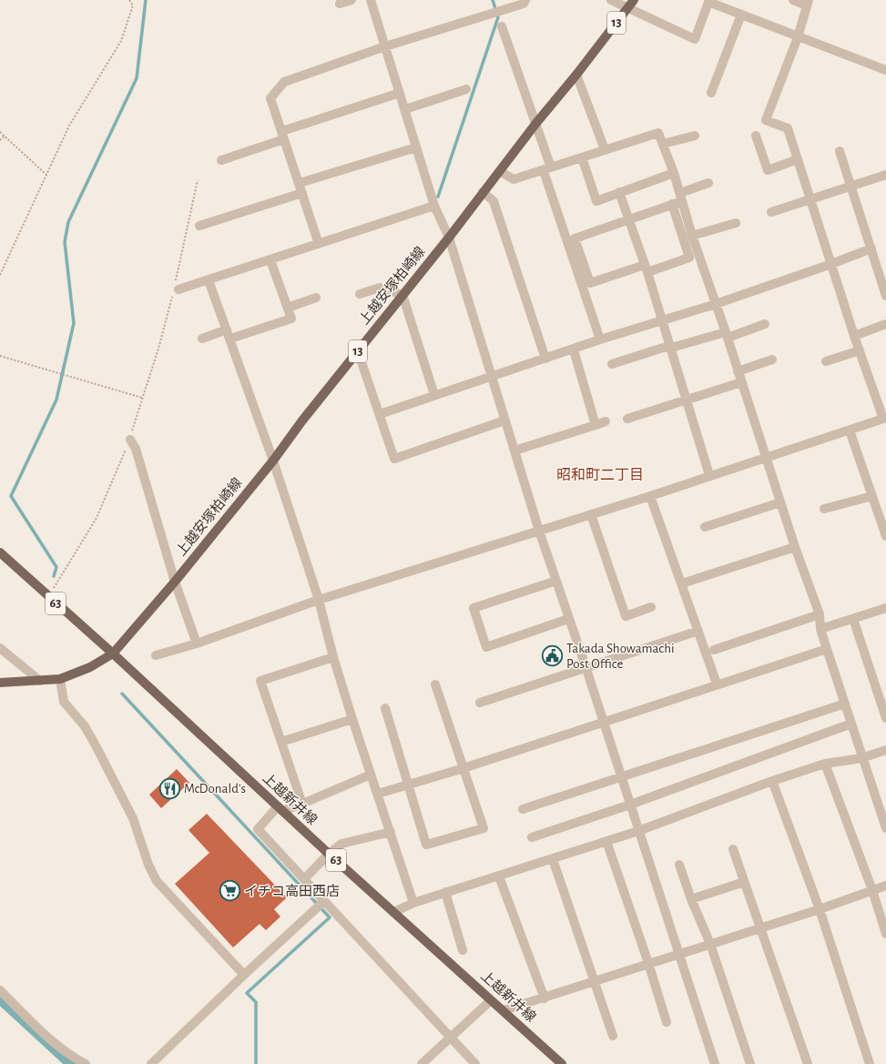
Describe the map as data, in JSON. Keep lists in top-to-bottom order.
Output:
{
  "streets": {
    "main road": [
      "13",
      "上越安塚柏崎線",
      "63",
      "上越新井線"
    ]
  },
  "crossings": [
    ["上越安塚柏崎線", "上越新井線"]
  ],
  "districts": ["昭和町二丁目"],
  "places": {
    "public building": ["Takada Showamachi Post Office"],
    "restaurant": ["McDonald's"],
    "supermarket": ["イチコ高田西店"]
  }
}
